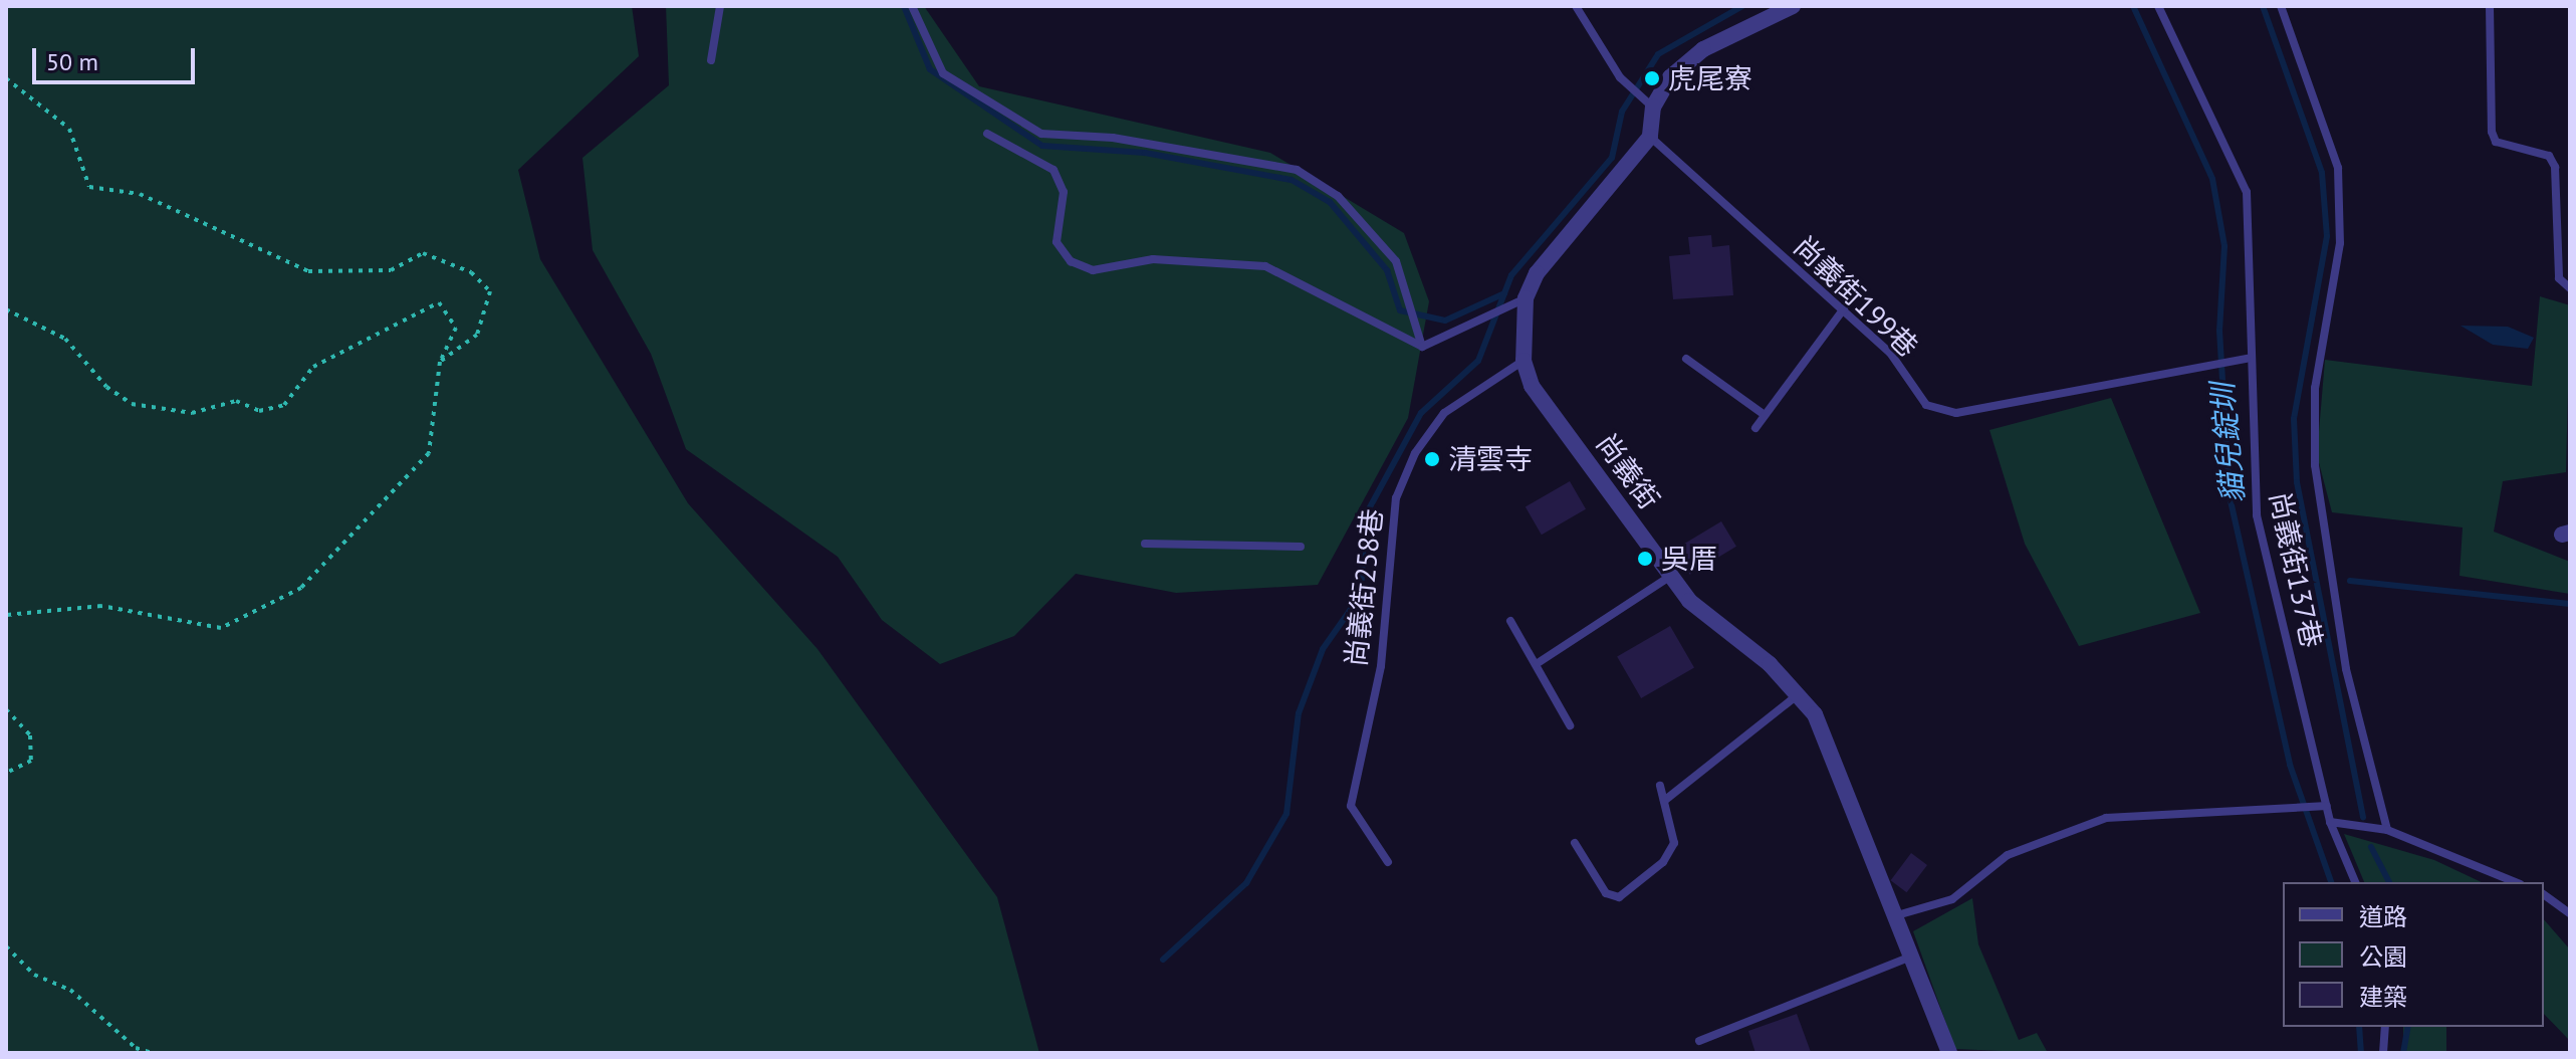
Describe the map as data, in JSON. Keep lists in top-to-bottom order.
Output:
{
  "streets": {
    "street": ["尚義街"],
    "lane": ["尚義街199巷", "尚義街137巷", "尚義街258巷"]
  },
  "crossings": [
    ["尚義街199巷", "尚義街"],
    ["尚義街199巷", "尚義街137巷"],
    ["尚義街", "尚義街258巷"]
  ],
  "water": ["貓兒錠圳"],
  "places": ["虎尾寮", "清雲寺", "吳厝"],
  "legend": ["道路", "公園", "建築"],
  "scale_bar": "50 m"
}
